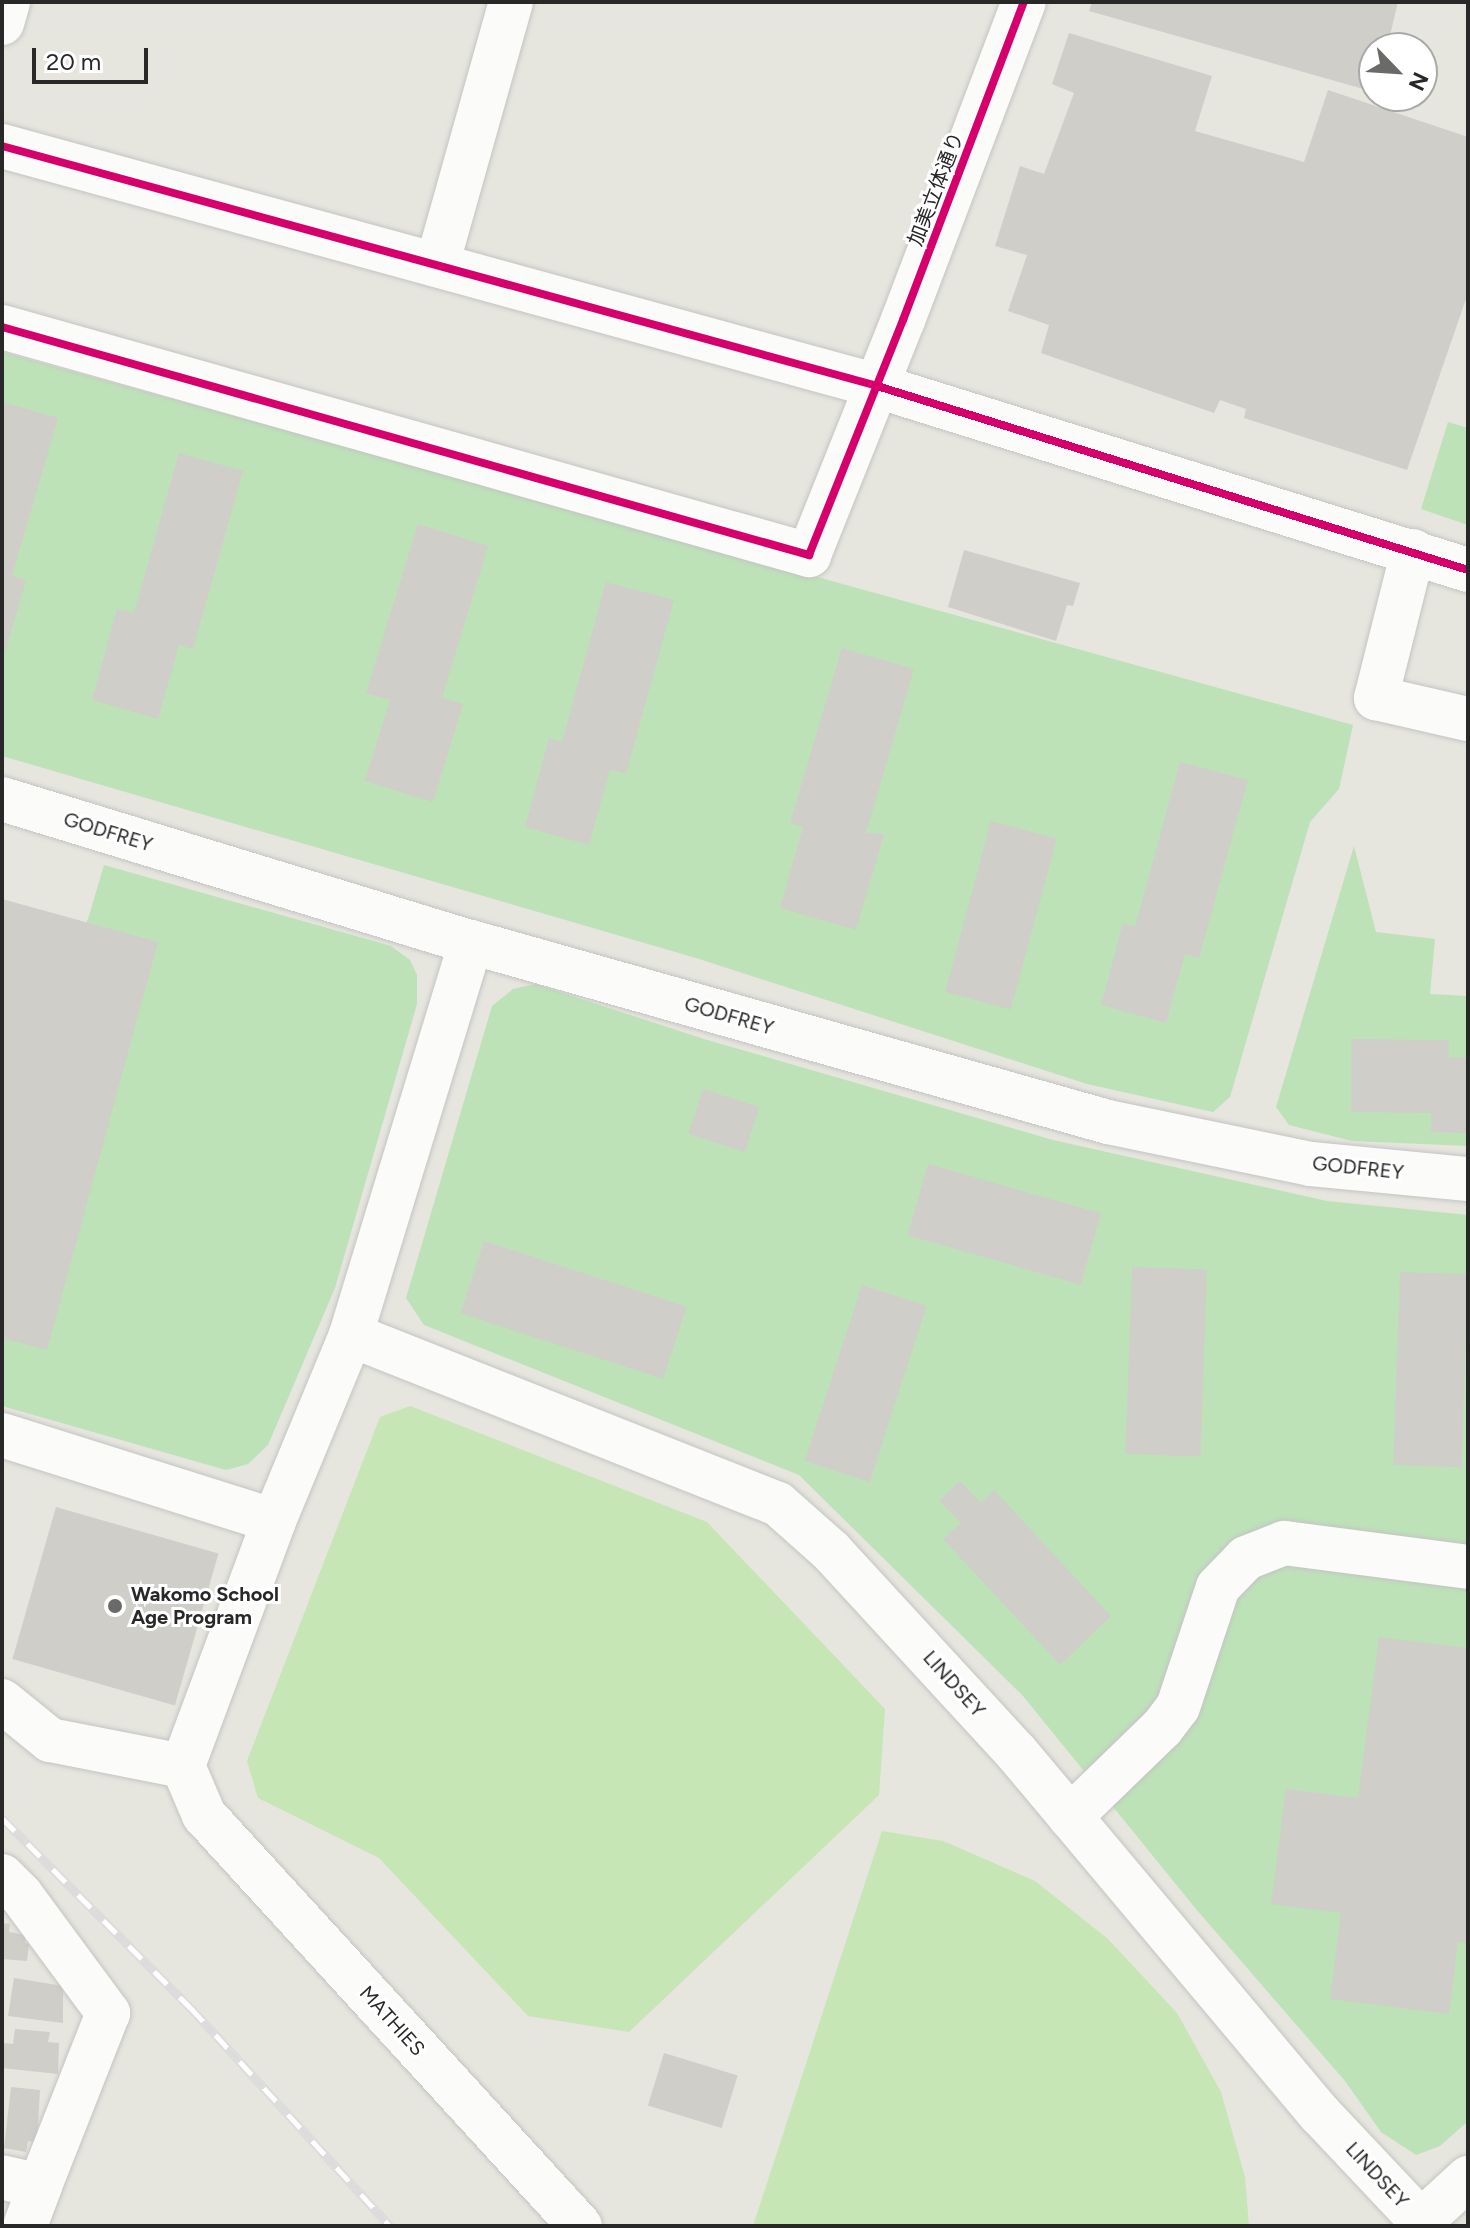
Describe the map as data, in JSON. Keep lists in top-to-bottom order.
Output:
{
  "streets": {
    "street": [
      "加美立体通り",
      "GODFREY",
      "LINDSEY",
      "MATHIES"
    ]
  },
  "places": ["Wakomo School Age Program"],
  "scale_bar": "20 m",
  "north": "bottom right"
}
